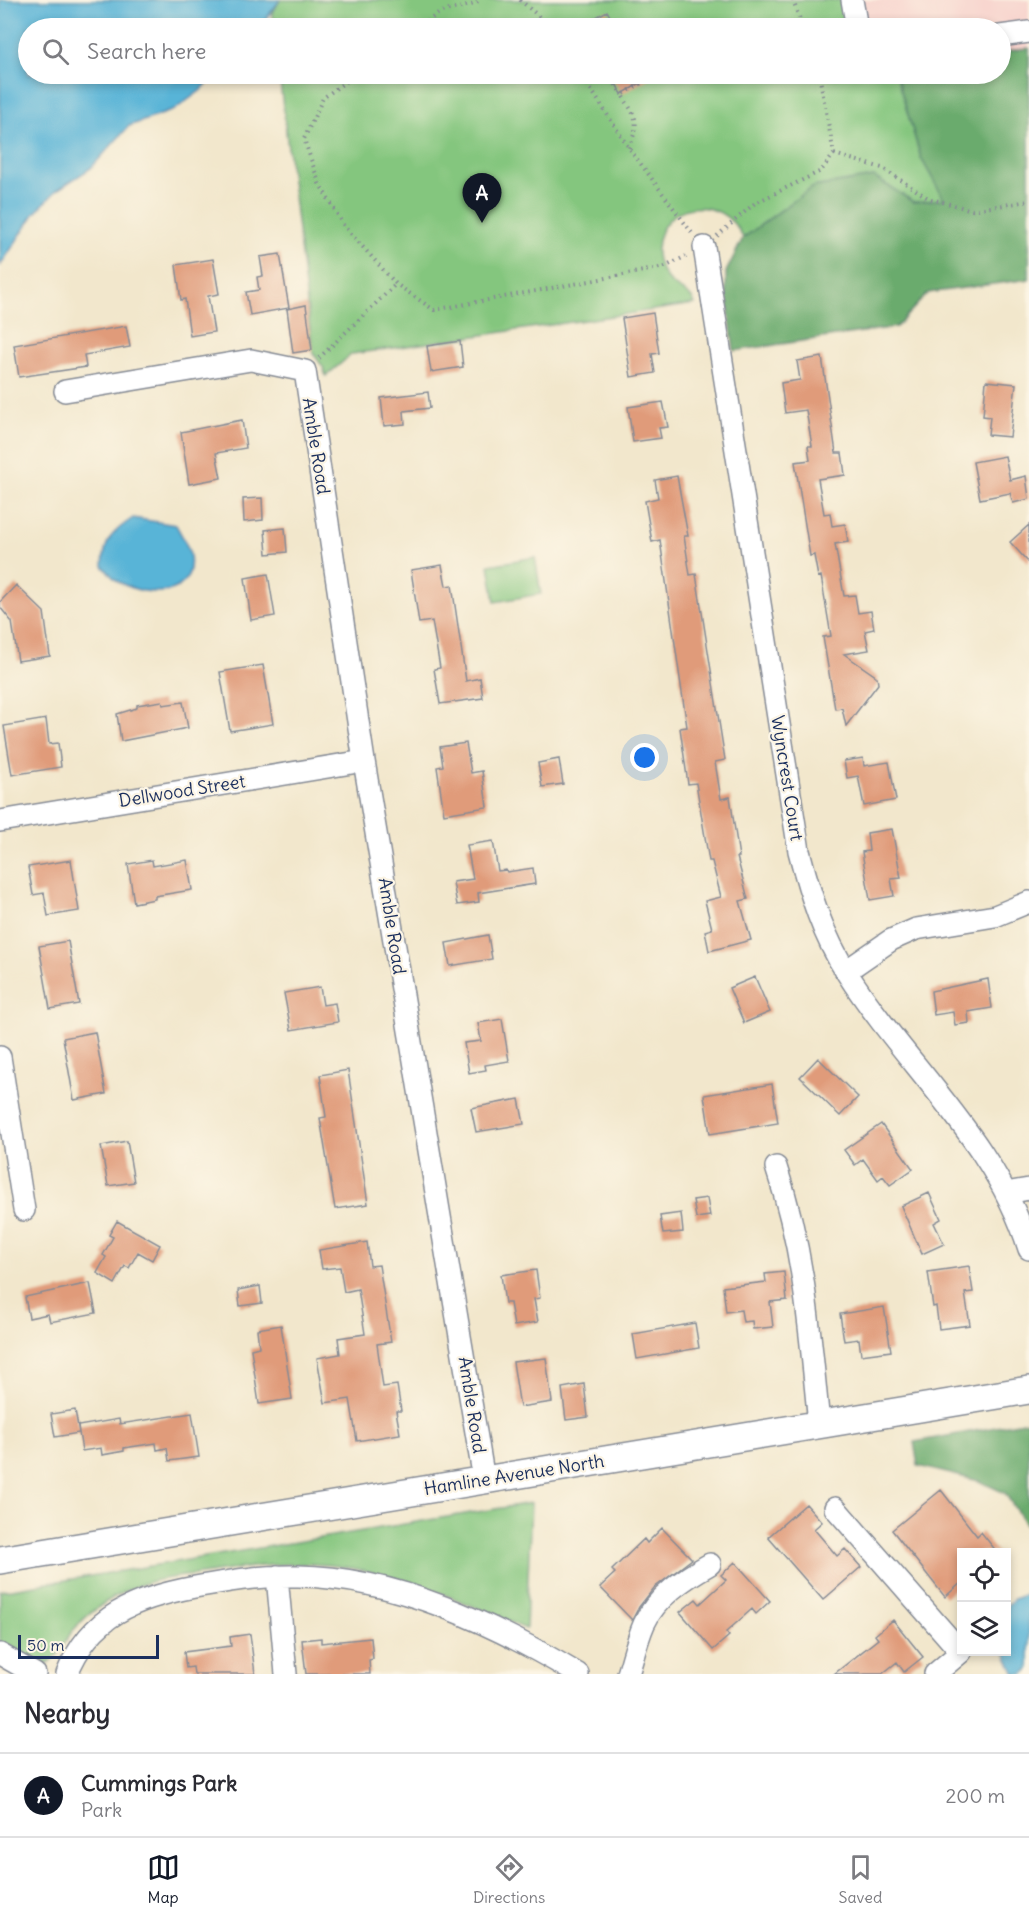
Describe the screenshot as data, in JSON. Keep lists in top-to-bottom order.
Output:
{
  "streets": {
    "main road": ["Hamline Avenue North"],
    "street": ["Amble Road", "Wyncrest Court", "Dellwood Street"]
  },
  "crossings": [
    ["Amble Road", "Dellwood Street"],
    ["Amble Road", "Hamline Avenue North"]
  ],
  "scale_bar": "50 m",
  "page": {
    "search": "Search here",
    "pins": "A",
    "scale": "50 m",
    "heading": "Nearby",
    "list": [
      {
        "mark": "A",
        "name": "Cummings Park",
        "note": "Park",
        "value": "200 m"
      }
    ],
    "nav": ["Map", "Directions", "Saved"]
  }
}
